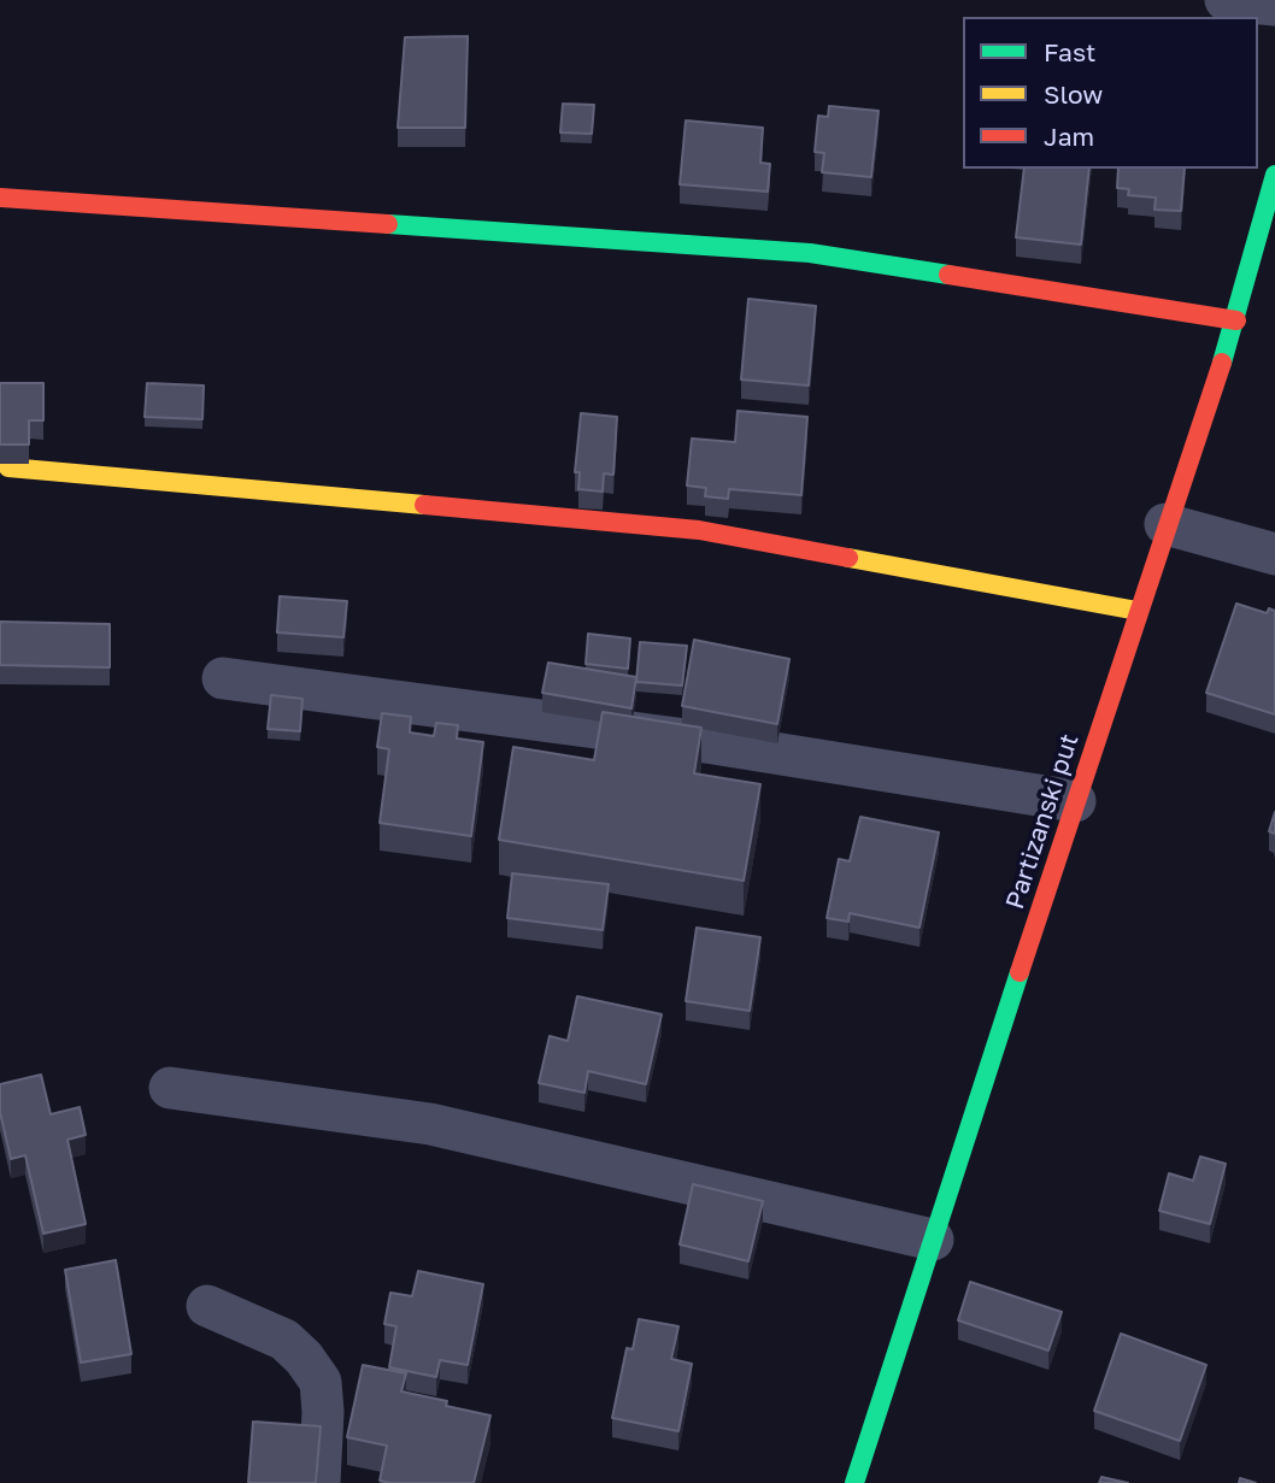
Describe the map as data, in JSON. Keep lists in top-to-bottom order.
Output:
{
  "streets": {
    "street": ["Partizanski put"]
  },
  "legend": ["Fast", "Slow", "Jam"]
}
